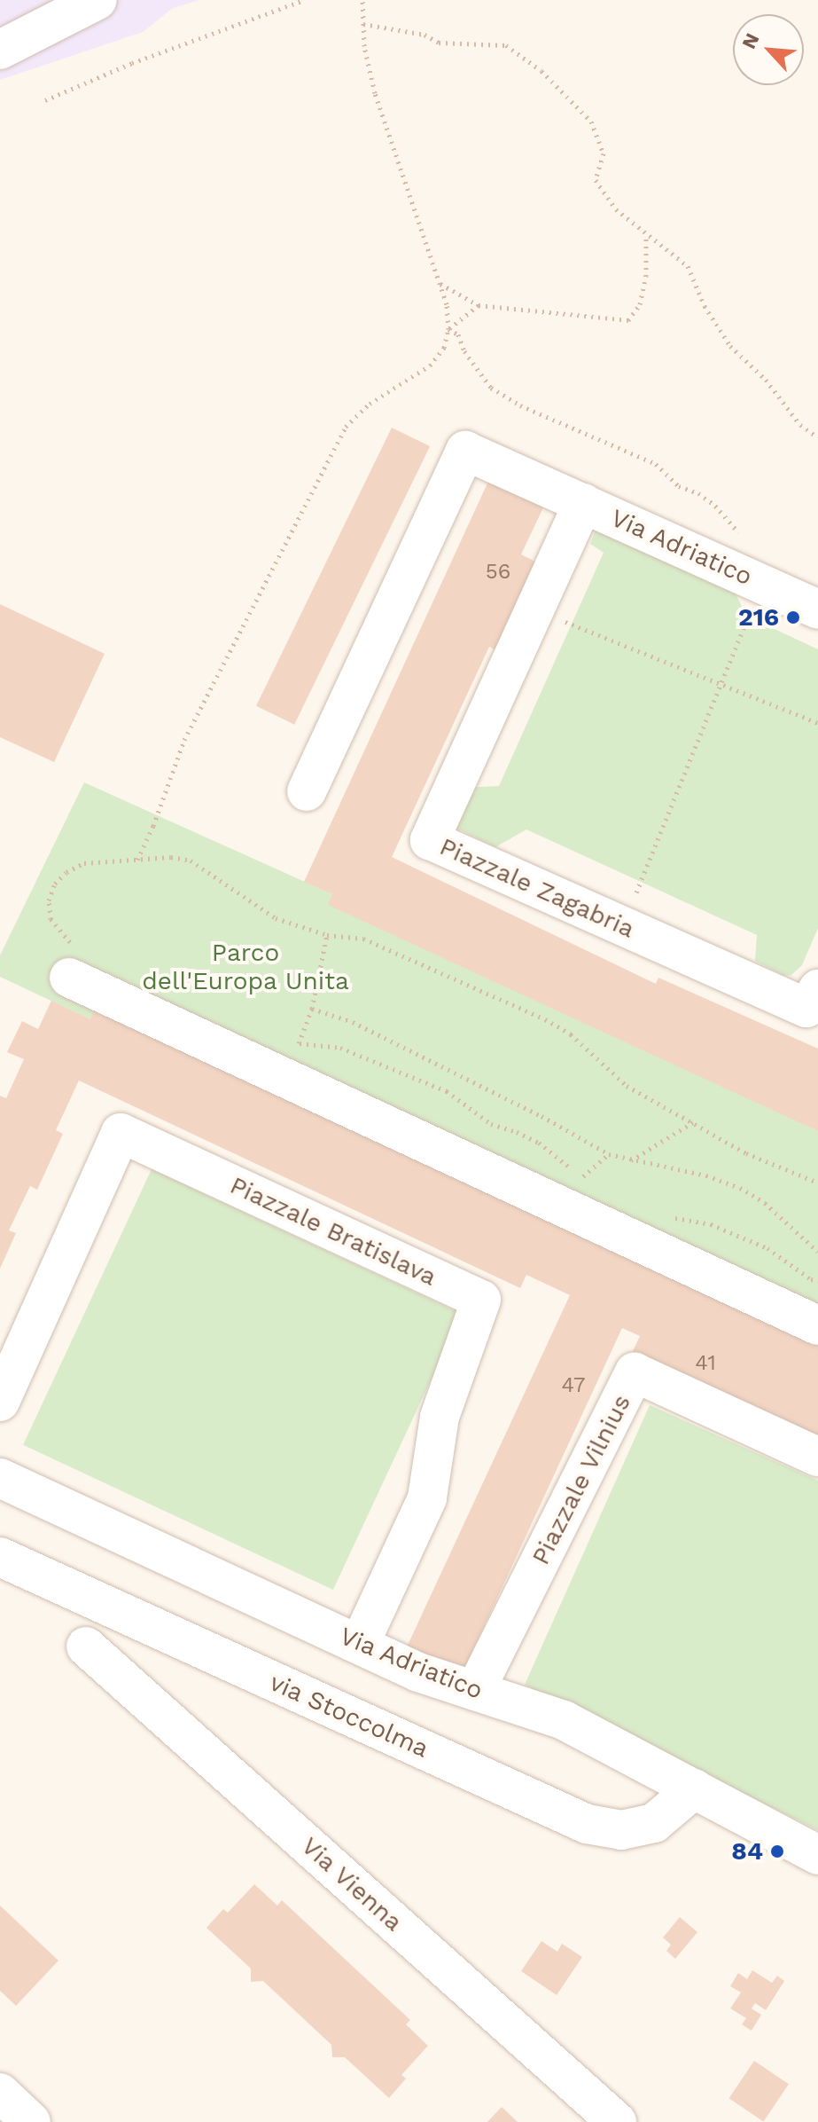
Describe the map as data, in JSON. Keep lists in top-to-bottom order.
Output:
{
  "streets": {
    "street": [
      "Via Adriatico",
      "Piazzale Zagabria",
      "Piazzale Bratislava",
      "Piazzale Vilnius",
      "via Stoccolma",
      "Via Vienna"
    ]
  },
  "crossings": [
    ["Via Adriatico", "Piazzale Zagabria"],
    ["Via Adriatico", "Piazzale Bratislava"],
    ["Via Adriatico", "Piazzale Vilnius"],
    ["Via Adriatico", "via Stoccolma"]
  ],
  "parks": ["Parco dell'Europa Unita"],
  "places": ["216", "84"],
  "house_numbers": ["56", "41", "47"],
  "north": "top left"
}
